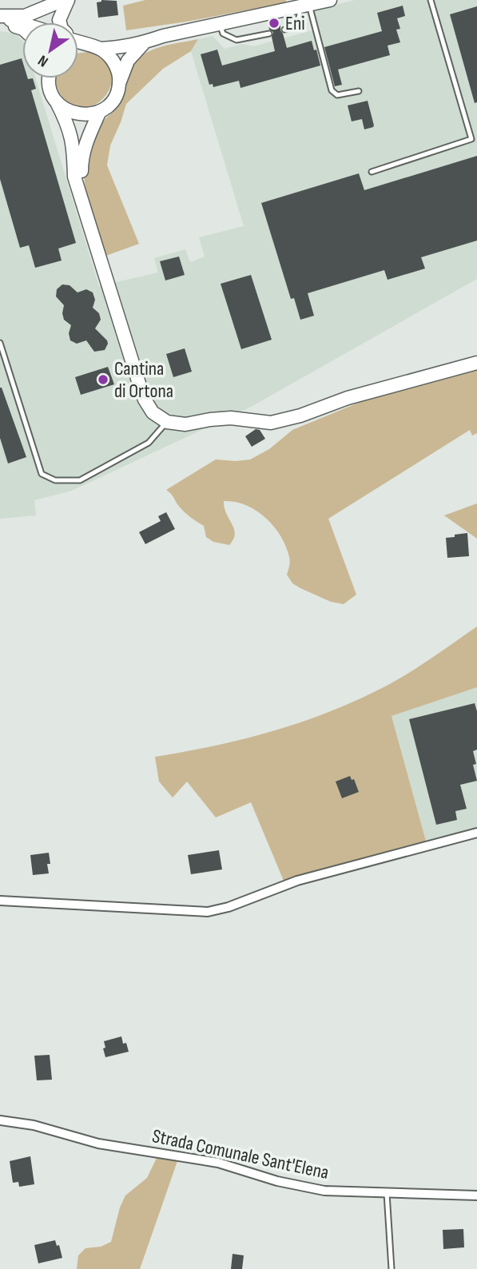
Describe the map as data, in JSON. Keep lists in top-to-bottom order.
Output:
{
  "streets": {
    "street": ["Strada Comunale Sant'Elena"]
  },
  "places": ["Eni", "Cantina di Ortona"],
  "north": "bottom left"
}
